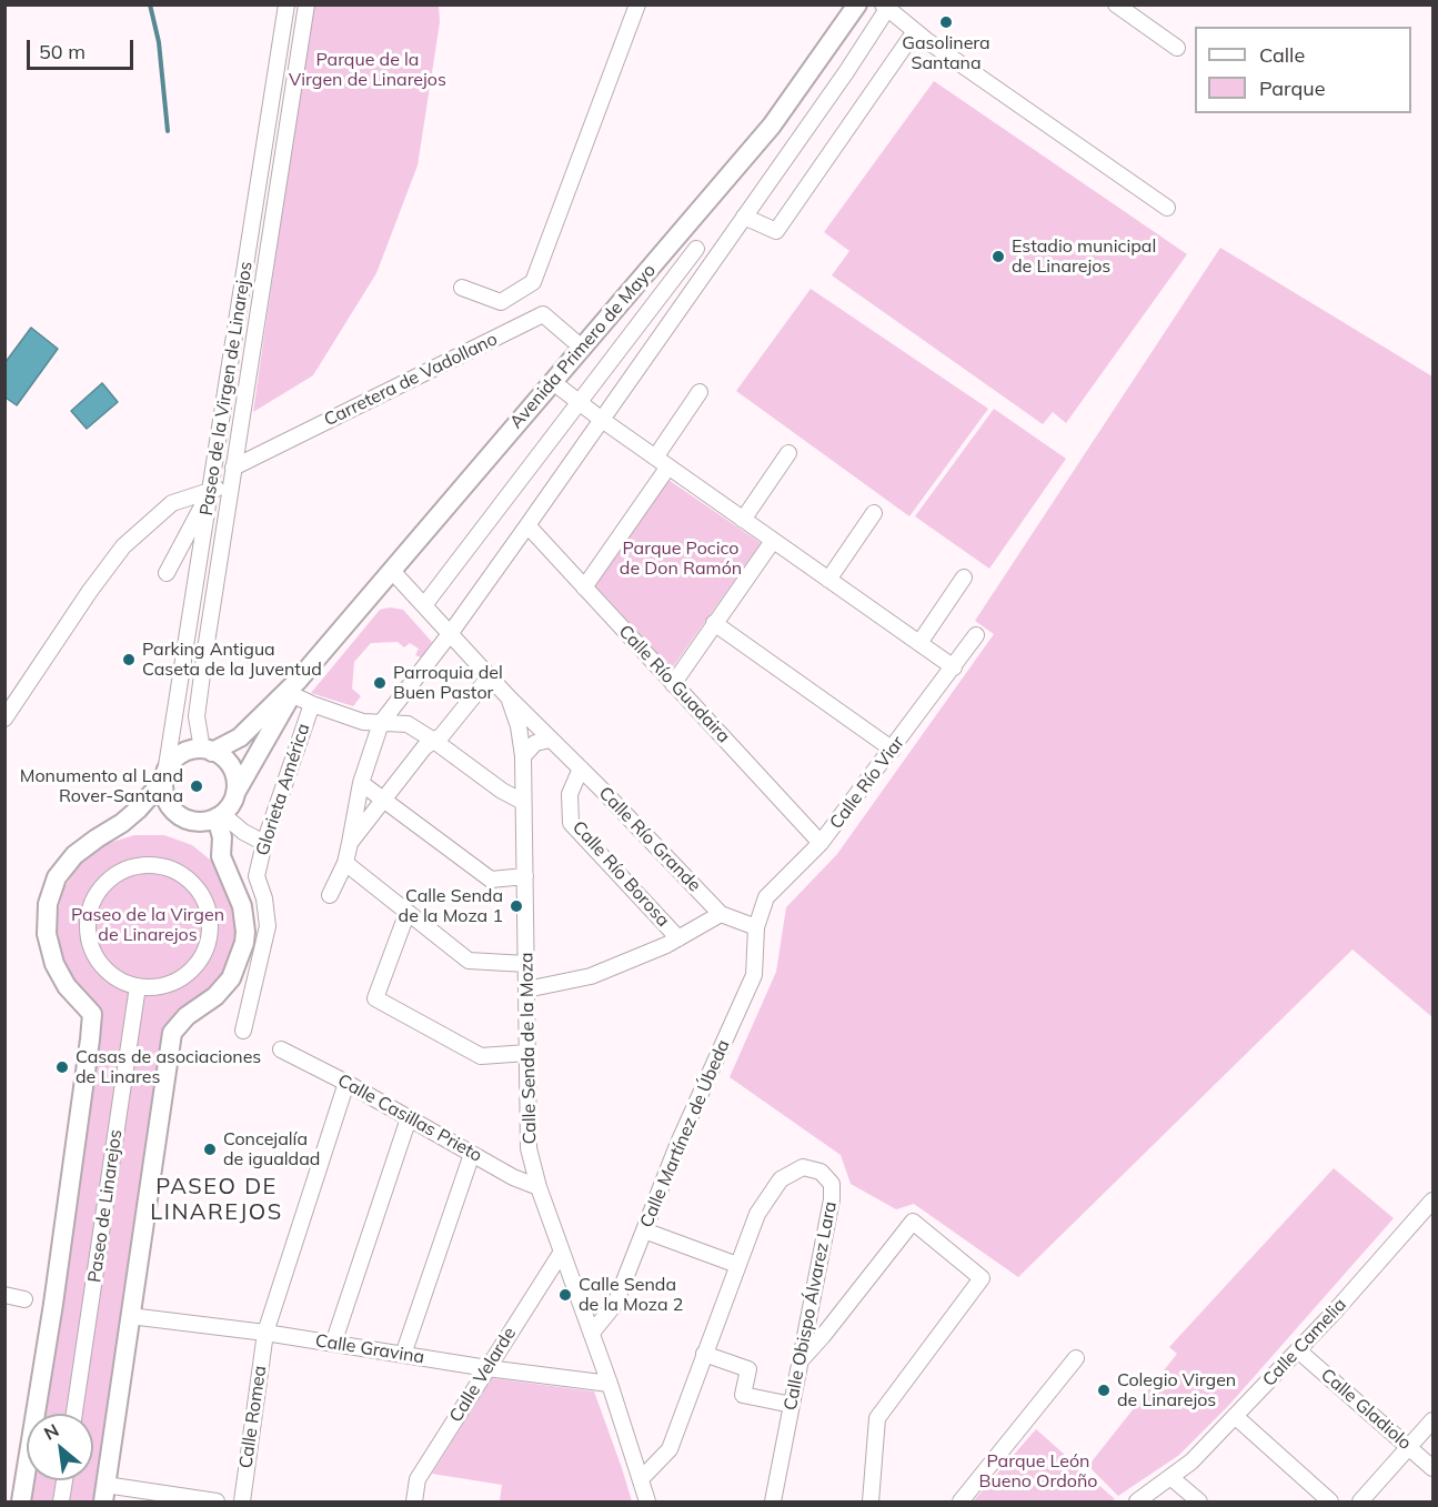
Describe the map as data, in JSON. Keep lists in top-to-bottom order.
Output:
{
  "streets": {
    "main road": ["Avenida Primero de Mayo", "Glorieta América"],
    "street": [
      "Carretera de Vadollano",
      "Paseo de la Virgen de Linarejos",
      "Calle Río Guadaira",
      "Calle Río Viar",
      "Calle Río Grande",
      "Calle Río Borosa",
      "Calle Senda de la Moza",
      "Calle Casillas Prieto",
      "Calle Martínez de Úbeda",
      "Paseo de Linarejos",
      "Calle Obispo Álvarez Lara",
      "Calle Camelia",
      "Calle Gravina",
      "Calle Velarde",
      "Calle Gladiolo",
      "Calle Romea"
    ]
  },
  "crossings": [
    ["Avenida Primero de Mayo", "Carretera de Vadollano"],
    ["Avenida Primero de Mayo", "Glorieta América"],
    ["Avenida Primero de Mayo", "Calle Río Grande"],
    ["Carretera de Vadollano", "Paseo de la Virgen de Linarejos"],
    ["Paseo de la Virgen de Linarejos", "Glorieta América"],
    ["Calle Río Guadaira", "Calle Río Viar"],
    ["Calle Río Viar", "Calle Río Grande"],
    ["Calle Río Viar", "Calle Martínez de Úbeda"],
    ["Calle Río Grande", "Calle Río Borosa"],
    ["Calle Río Grande", "Calle Senda de la Moza"],
    ["Calle Río Grande", "Calle Martínez de Úbeda"],
    ["Calle Senda de la Moza", "Calle Casillas Prieto"],
    ["Calle Senda de la Moza", "Calle Martínez de Úbeda"],
    ["Calle Senda de la Moza", "Calle Obispo Álvarez Lara"],
    ["Calle Senda de la Moza", "Calle Gravina"],
    ["Calle Senda de la Moza", "Calle Velarde"],
    ["Calle Casillas Prieto", "Calle Romea"],
    ["Calle Camelia", "Calle Gladiolo"],
    ["Calle Gravina", "Calle Velarde"],
    ["Calle Gravina", "Calle Romea"]
  ],
  "districts": ["PASEO DE LINAREJOS"],
  "parks": [
    "Parque de la Virgen de Linarejos",
    "Parque Pocico de Don Ramón",
    "Paseo de la Virgen de Linarejos",
    "Parque León Bueno Ordoño"
  ],
  "places": [
    "Gasolinera Santana",
    "Estadio municipal de Linarejos",
    "Parking Antigua Caseta de la Juventud",
    "Parroquia del Buen Pastor",
    "Monumento al Land Rover-Santana",
    "Calle Senda de la Moza 1",
    "Casas de asociaciones de Linares",
    "Concejalía de igualdad",
    "Calle Senda de la Moza 2",
    "Colegio Virgen de Linarejos"
  ],
  "legend": ["Calle", "Parque"],
  "scale_bar": "50 m",
  "north": "top left"
}
